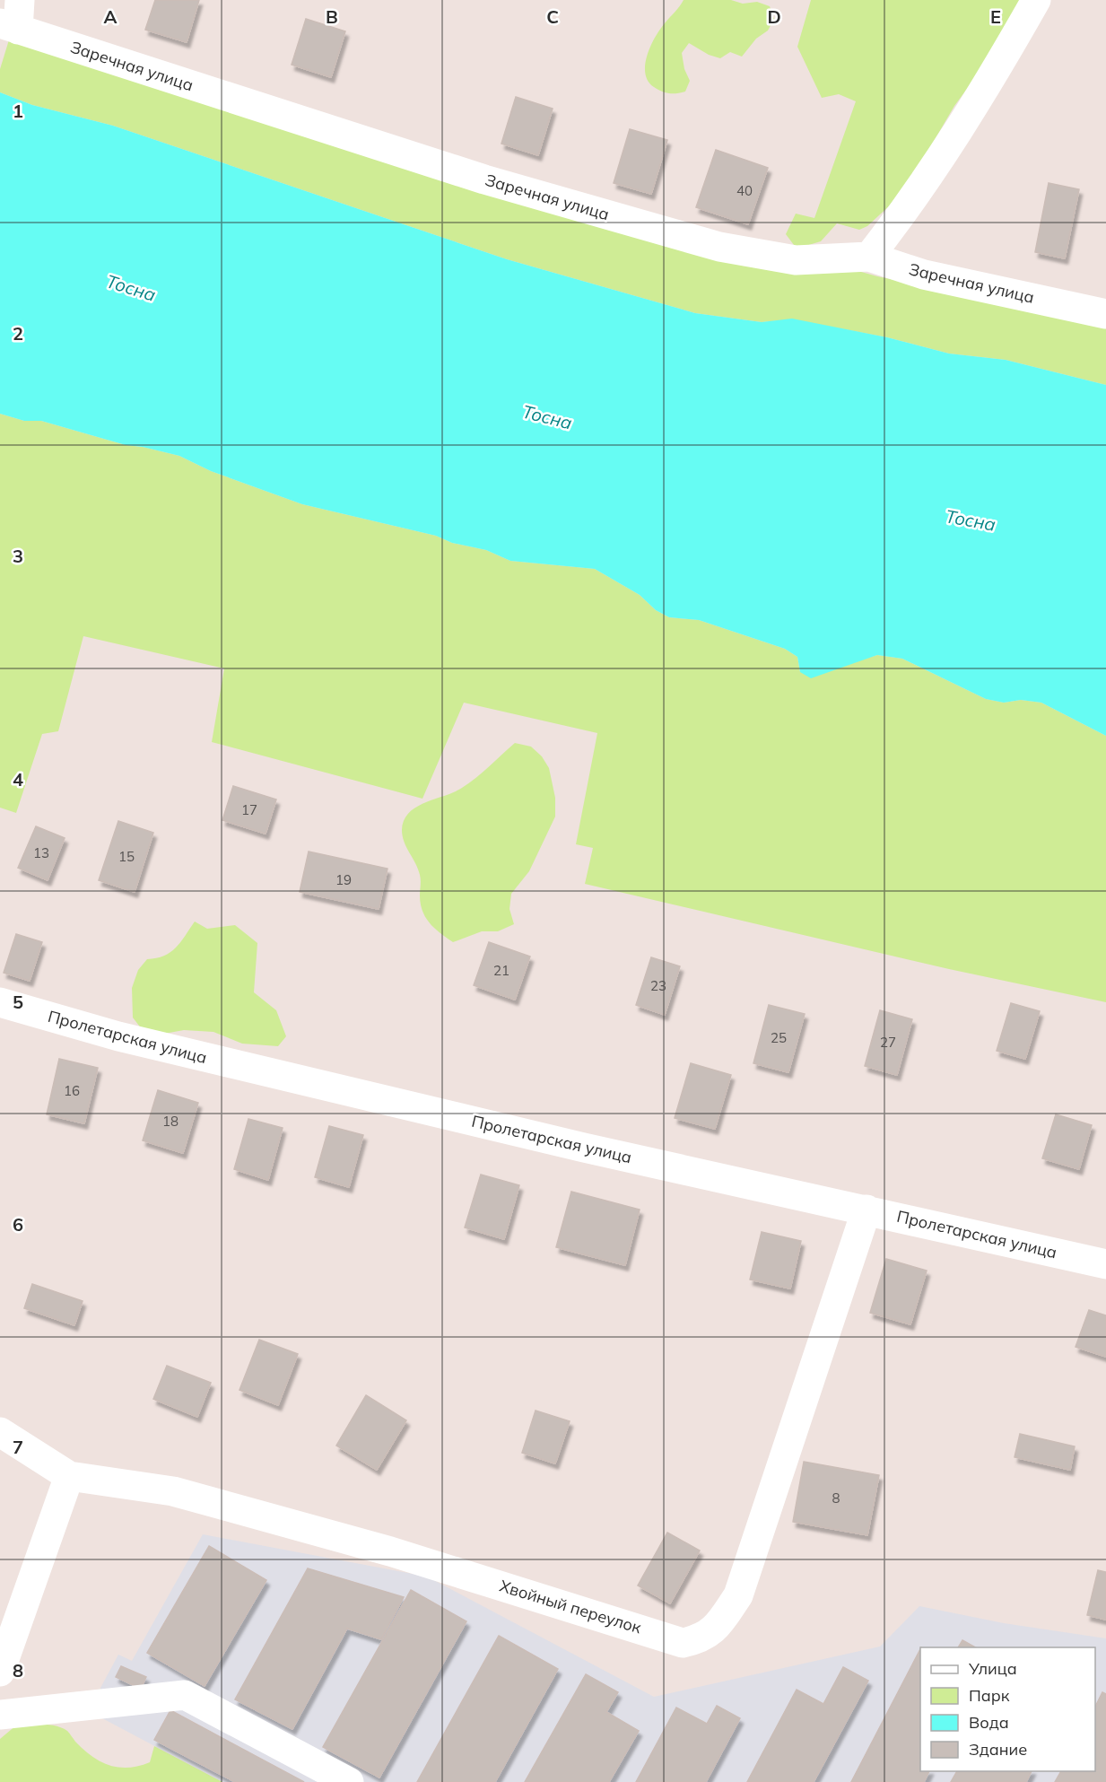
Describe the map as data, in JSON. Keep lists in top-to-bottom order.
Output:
{
  "streets": {
    "street": ["Заречная улица", "Пролетарская улица", "Хвойный переулок"]
  },
  "crossings": [
    ["Пролетарская улица", "Хвойный переулок"]
  ],
  "water": ["Тосна"],
  "house_numbers": [
    "40",
    "17",
    "13",
    "15",
    "19",
    "21",
    "23",
    "25",
    "27",
    "16",
    "18",
    "8"
  ],
  "legend": [
    "Улица",
    "Парк",
    "Вода",
    "Здание"
  ],
  "grid": {
    "columns": [
      "A",
      "B",
      "C",
      "D",
      "E"
    ],
    "rows": [
      "1",
      "2",
      "3",
      "4",
      "5",
      "6",
      "7",
      "8"
    ]
  }
}
